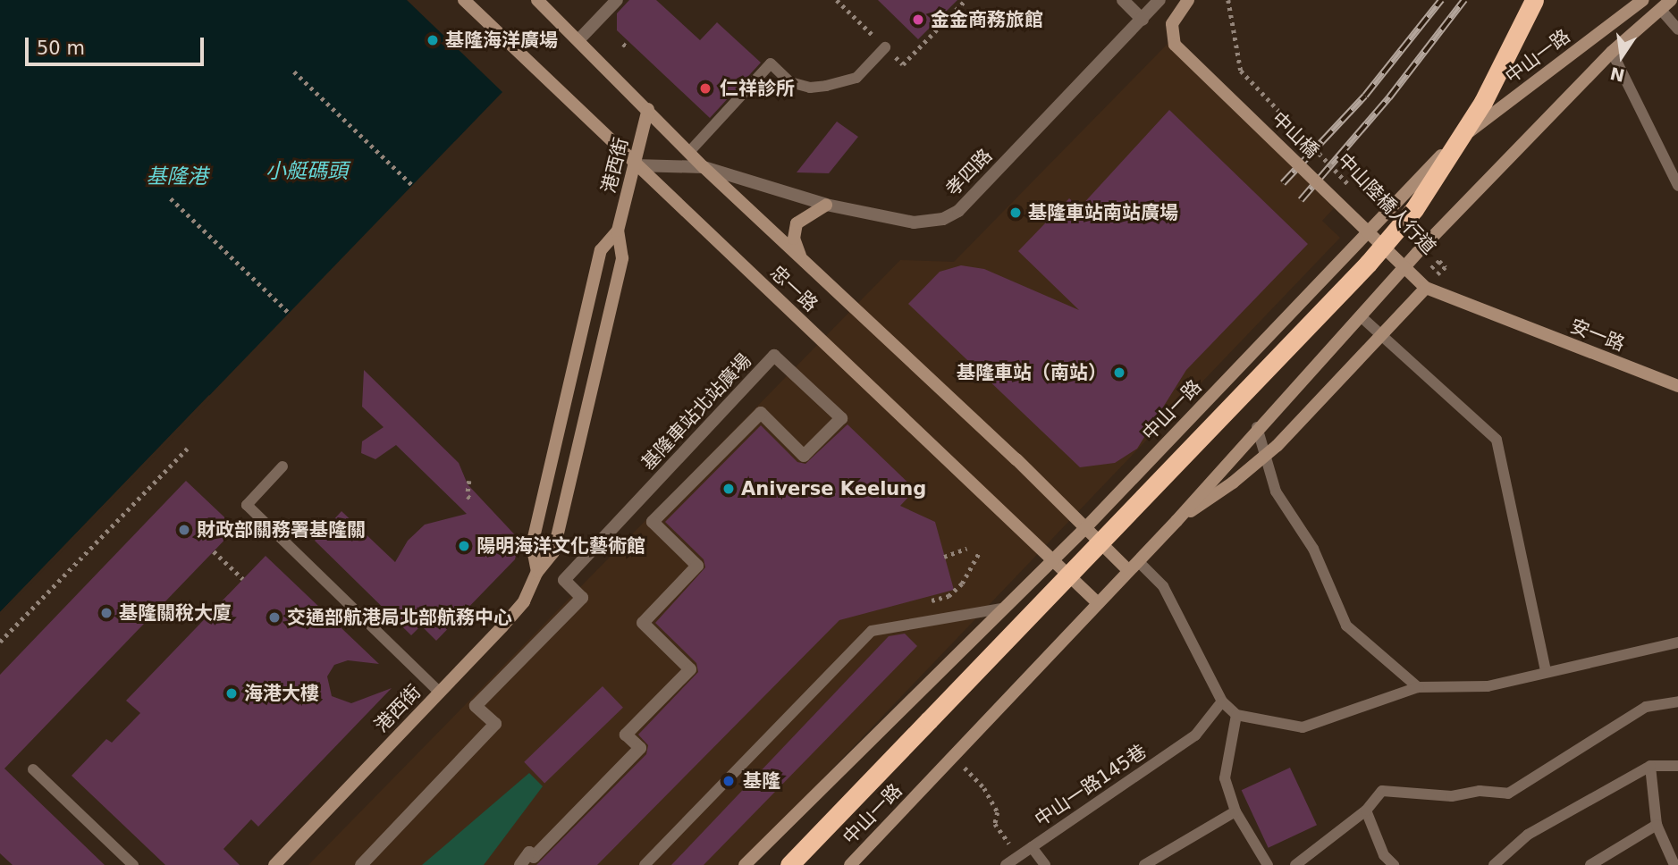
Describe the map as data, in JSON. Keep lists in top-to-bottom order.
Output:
{
  "streets": {
    "street": [
      "中山一路",
      "中山橋",
      "港西街",
      "孝四路",
      "忠一路",
      "安一路",
      "基隆車站北站廣場"
    ],
    "lane": ["中山一路145巷"],
    "path": ["中山陸橋人行道"]
  },
  "crossings": [
    ["中山一路", "忠一路"],
    ["中山橋", "安一路"],
    ["港西街", "孝四路"],
    ["港西街", "忠一路"],
    ["孝四路", "忠一路"]
  ],
  "water": ["小艇碼頭", "基隆港"],
  "places": [
    "金金商務旅館",
    "基隆海洋廣場",
    "仁祥診所",
    "基隆車站南站廣場",
    "基隆車站（南站）",
    "Aniverse Keelung",
    "財政部關務署基隆關",
    "陽明海洋文化藝術館",
    "基隆關稅大廈",
    "交通部航港局北部航務中心",
    "海港大樓",
    "基隆"
  ],
  "scale_bar": "50 m",
  "north": "bottom"
}
